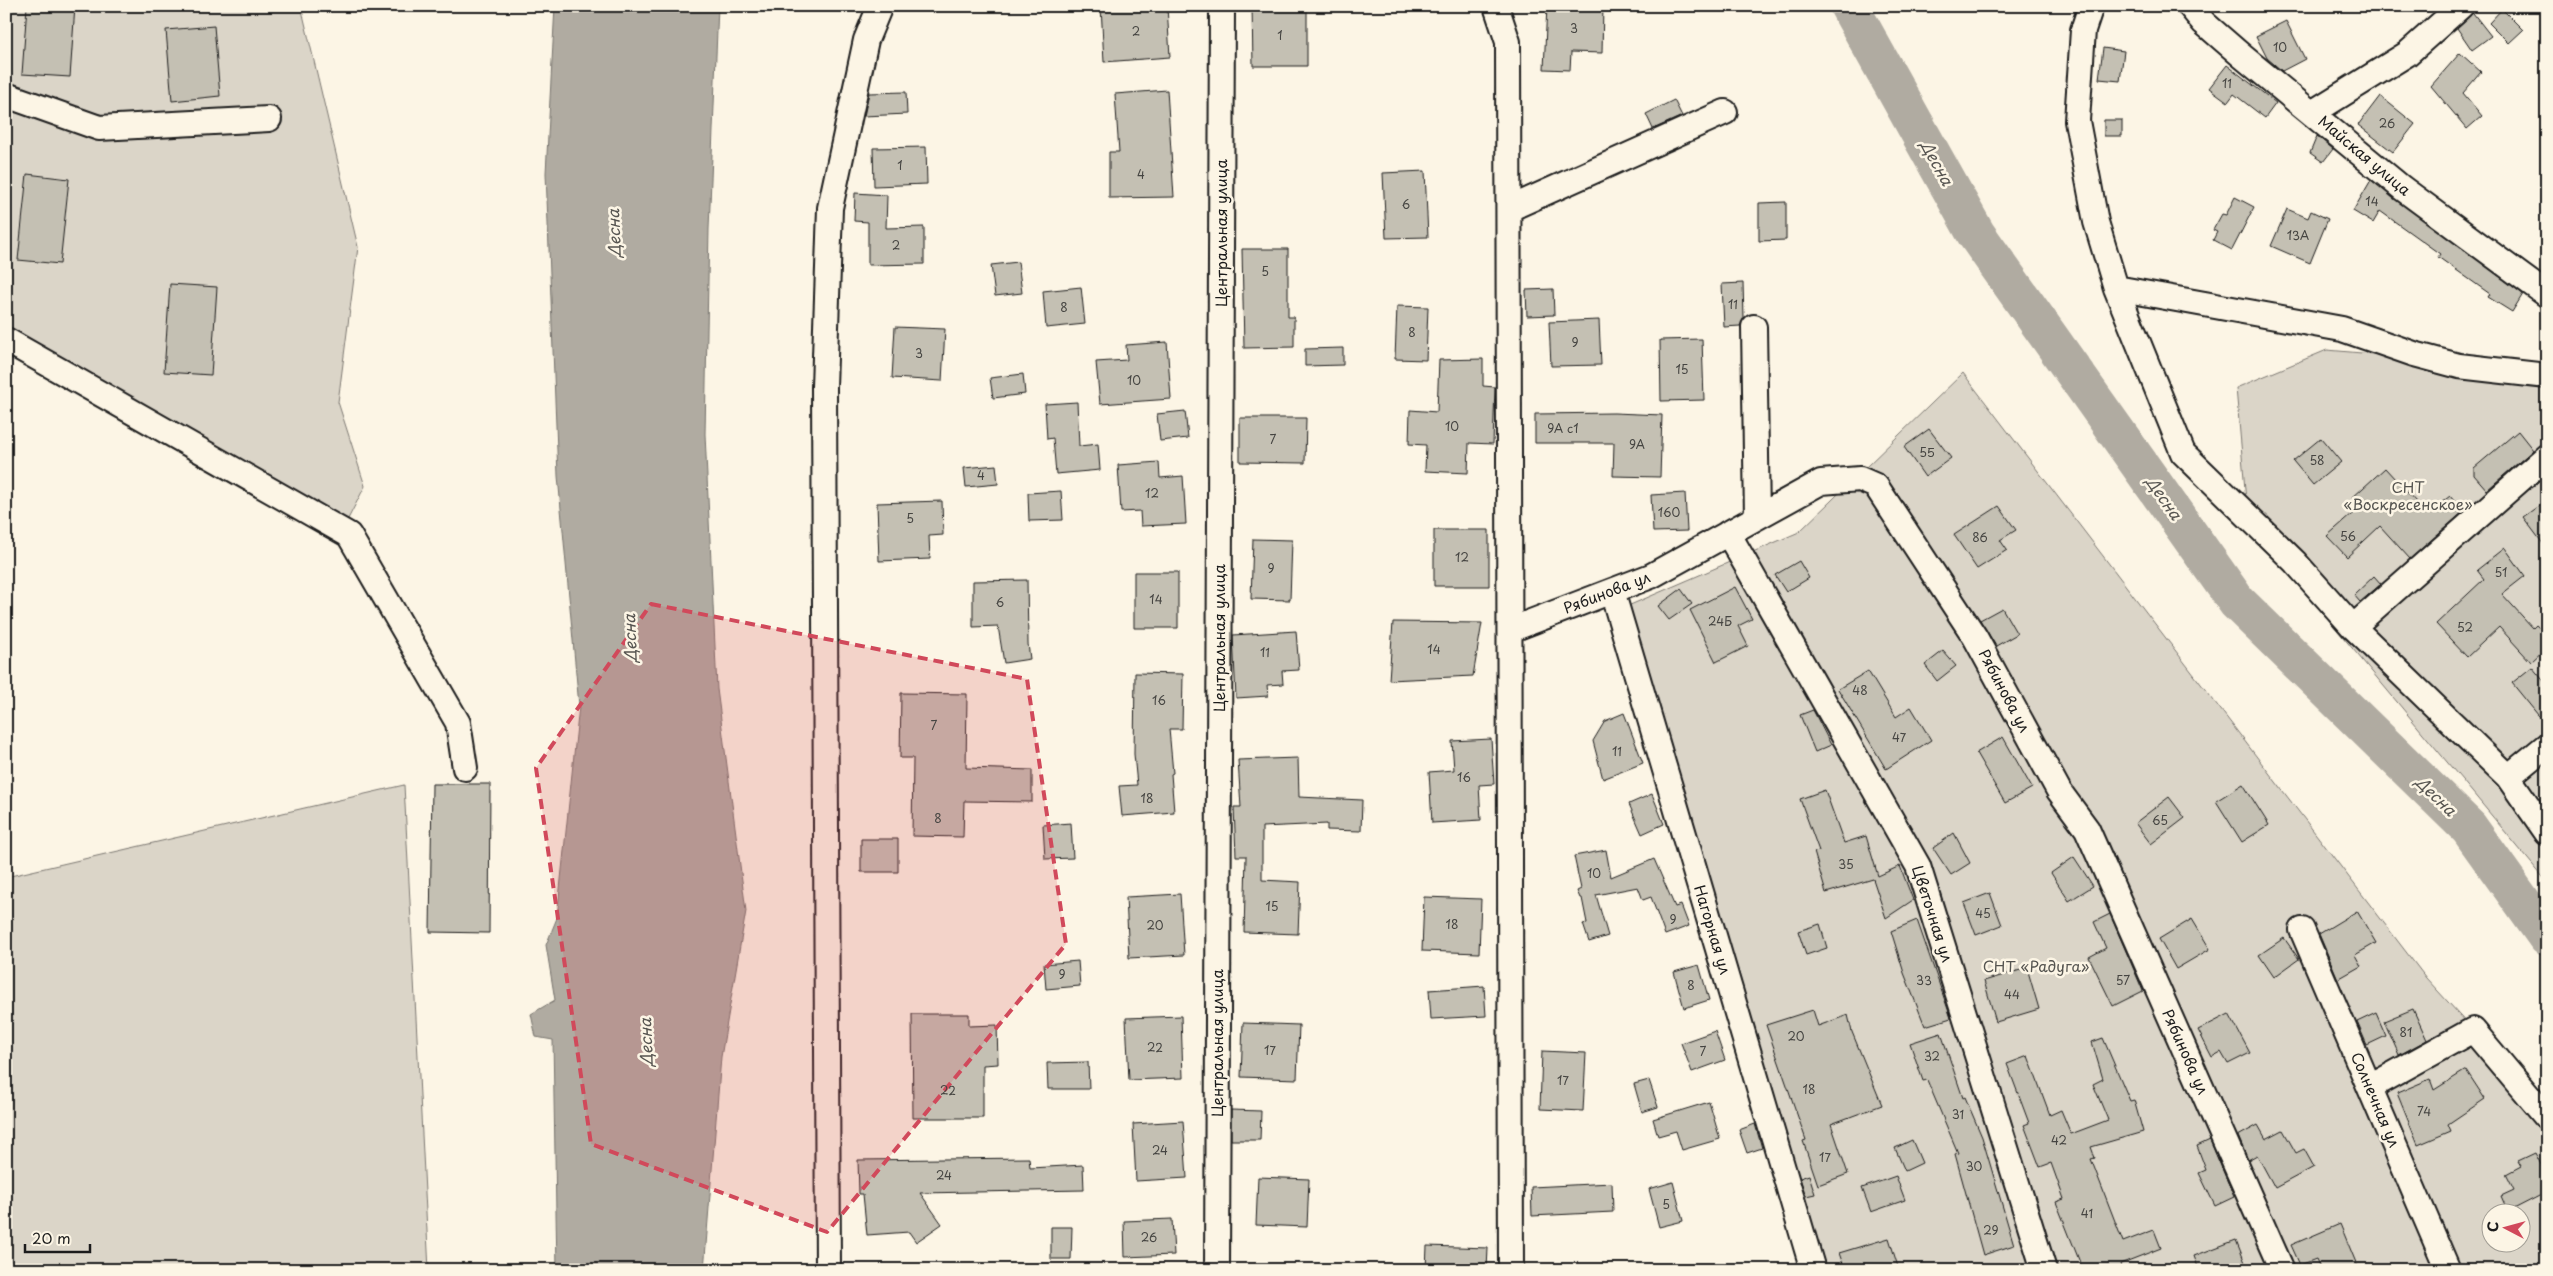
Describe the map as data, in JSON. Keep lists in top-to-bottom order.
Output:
{
  "streets": {
    "street": [
      "Майская улица",
      "Центральная улица",
      "Рябинова ул",
      "Цветочная ул",
      "Нагорная ул",
      "Солнечная ул"
    ]
  },
  "crossings": [
    ["Рябинова ул", "Цветочная ул"],
    ["Рябинова ул", "Нагорная ул"]
  ],
  "water": ["Десна"],
  "parks": ["СНТ «Воскресенское»", "СНТ «Радуга»"],
  "house_numbers": [
    "3",
    "2",
    "1",
    "10",
    "11",
    "26",
    "1",
    "4",
    "14",
    "6",
    "13А",
    "2",
    "5",
    "11",
    "8",
    "8",
    "9",
    "3",
    "15",
    "10",
    "10",
    "9А с1",
    "7",
    "9А",
    "55",
    "58",
    "4",
    "12",
    "160",
    "5",
    "56",
    "86",
    "12",
    "9",
    "51",
    "14",
    "6",
    "24Б",
    "52",
    "14",
    "11",
    "48",
    "16",
    "7",
    "47",
    "11",
    "16",
    "18",
    "8",
    "65",
    "35",
    "10",
    "15",
    "45",
    "9",
    "18",
    "20",
    "9",
    "33",
    "57",
    "8",
    "44",
    "81",
    "20",
    "22",
    "17",
    "7",
    "32",
    "17",
    "18",
    "22",
    "74",
    "31",
    "42",
    "24",
    "17",
    "30",
    "24",
    "5",
    "41",
    "29",
    "26"
  ],
  "scale_bar": "20 m",
  "north": "left"
}
